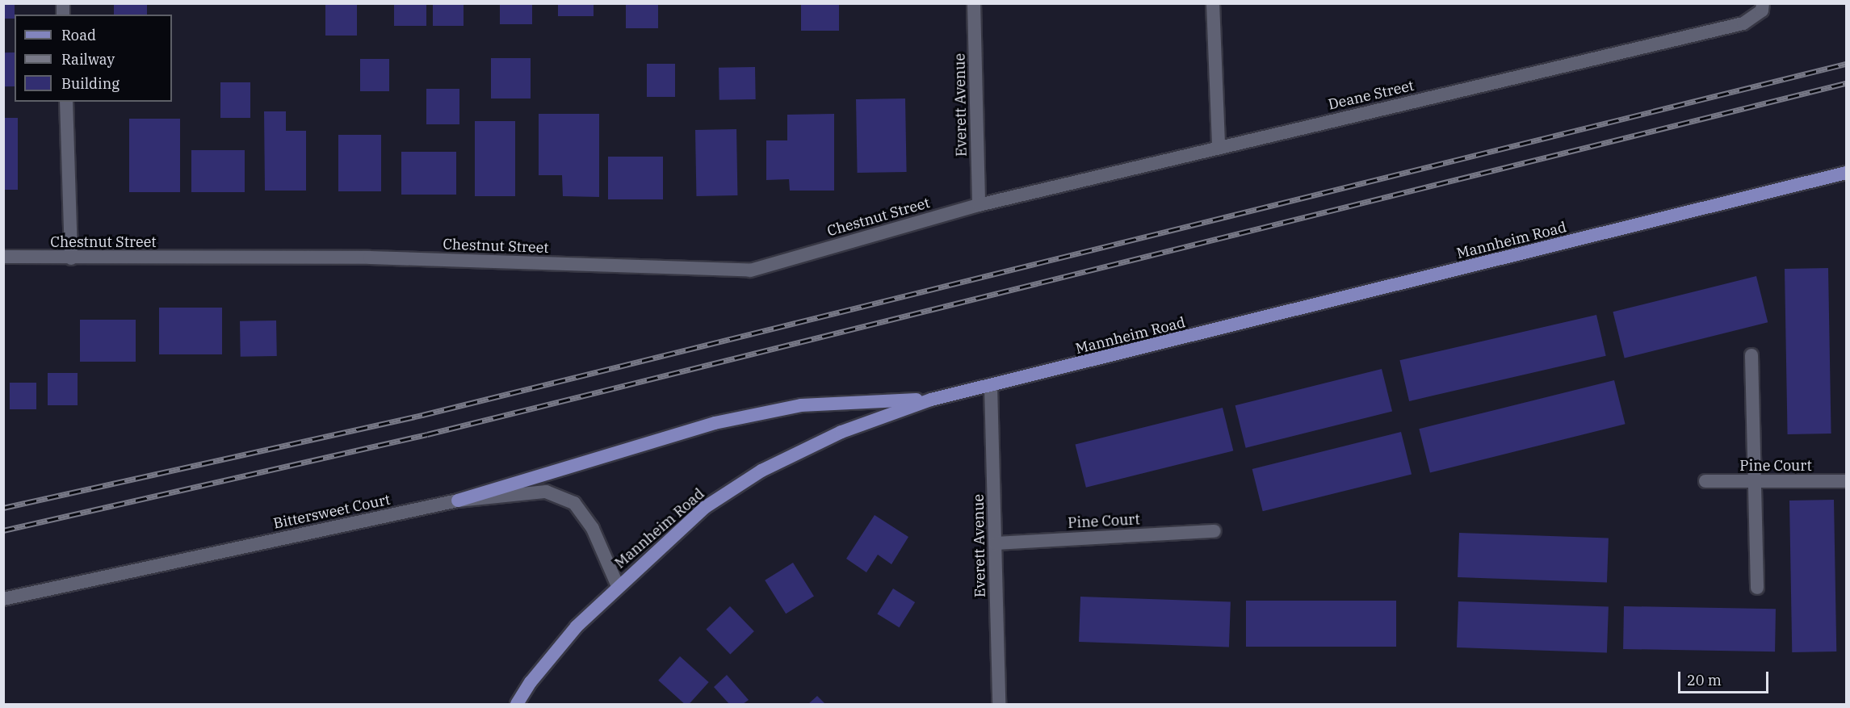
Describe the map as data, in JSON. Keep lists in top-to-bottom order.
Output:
{
  "streets": {
    "main road": ["Mannheim Road"],
    "street": [
      "Deane Street",
      "Everett Avenue",
      "Chestnut Street",
      "Pine Court",
      "Bittersweet Court"
    ]
  },
  "crossings": [
    ["Deane Street", "Everett Avenue"],
    ["Deane Street", "Chestnut Street"],
    ["Everett Avenue", "Chestnut Street"],
    ["Everett Avenue", "Mannheim Road"],
    ["Everett Avenue", "Pine Court"],
    ["Mannheim Road", "Bittersweet Court"]
  ],
  "legend": ["Road", "Railway", "Building"],
  "scale_bar": "20 m"
}
